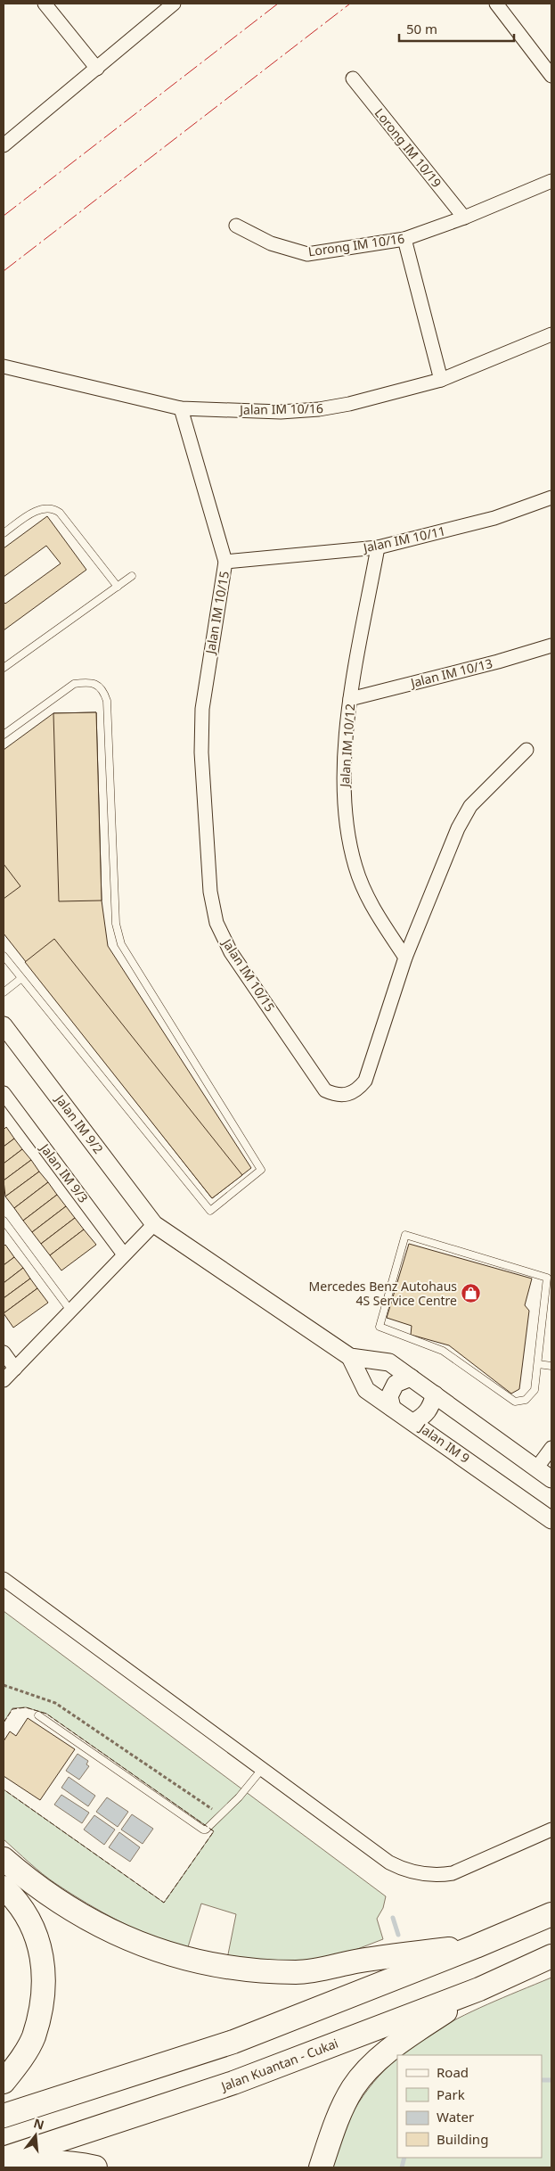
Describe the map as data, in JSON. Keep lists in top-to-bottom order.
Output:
{
  "streets": {
    "highway": ["Jalan Kuantan - Cukai"],
    "street": [
      "Lorong IM 10/19",
      "Lorong IM 10/16",
      "Jalan IM 10/16",
      "Jalan IM 10/11",
      "Jalan IM 10/15",
      "Jalan IM 10/13",
      "Jalan IM 10/12",
      "Jalan IM 9/2",
      "Jalan IM 9/3",
      "Jalan IM 9"
    ]
  },
  "crossings": [
    ["Lorong IM 10/19", "Lorong IM 10/16"],
    ["Jalan IM 10/16", "Jalan IM 10/15"],
    ["Jalan IM 10/11", "Jalan IM 10/15"],
    ["Jalan IM 10/11", "Jalan IM 10/12"],
    ["Jalan IM 10/15", "Jalan IM 10/12"],
    ["Jalan IM 10/13", "Jalan IM 10/12"],
    ["Jalan IM 9/2", "Jalan IM 9"]
  ],
  "places": {
    "shop": ["Mercedes Benz Autohaus 4S Service Centre"]
  },
  "legend": [
    "Road",
    "Park",
    "Water",
    "Building"
  ],
  "scale_bar": "50 m",
  "north": "top"
}
